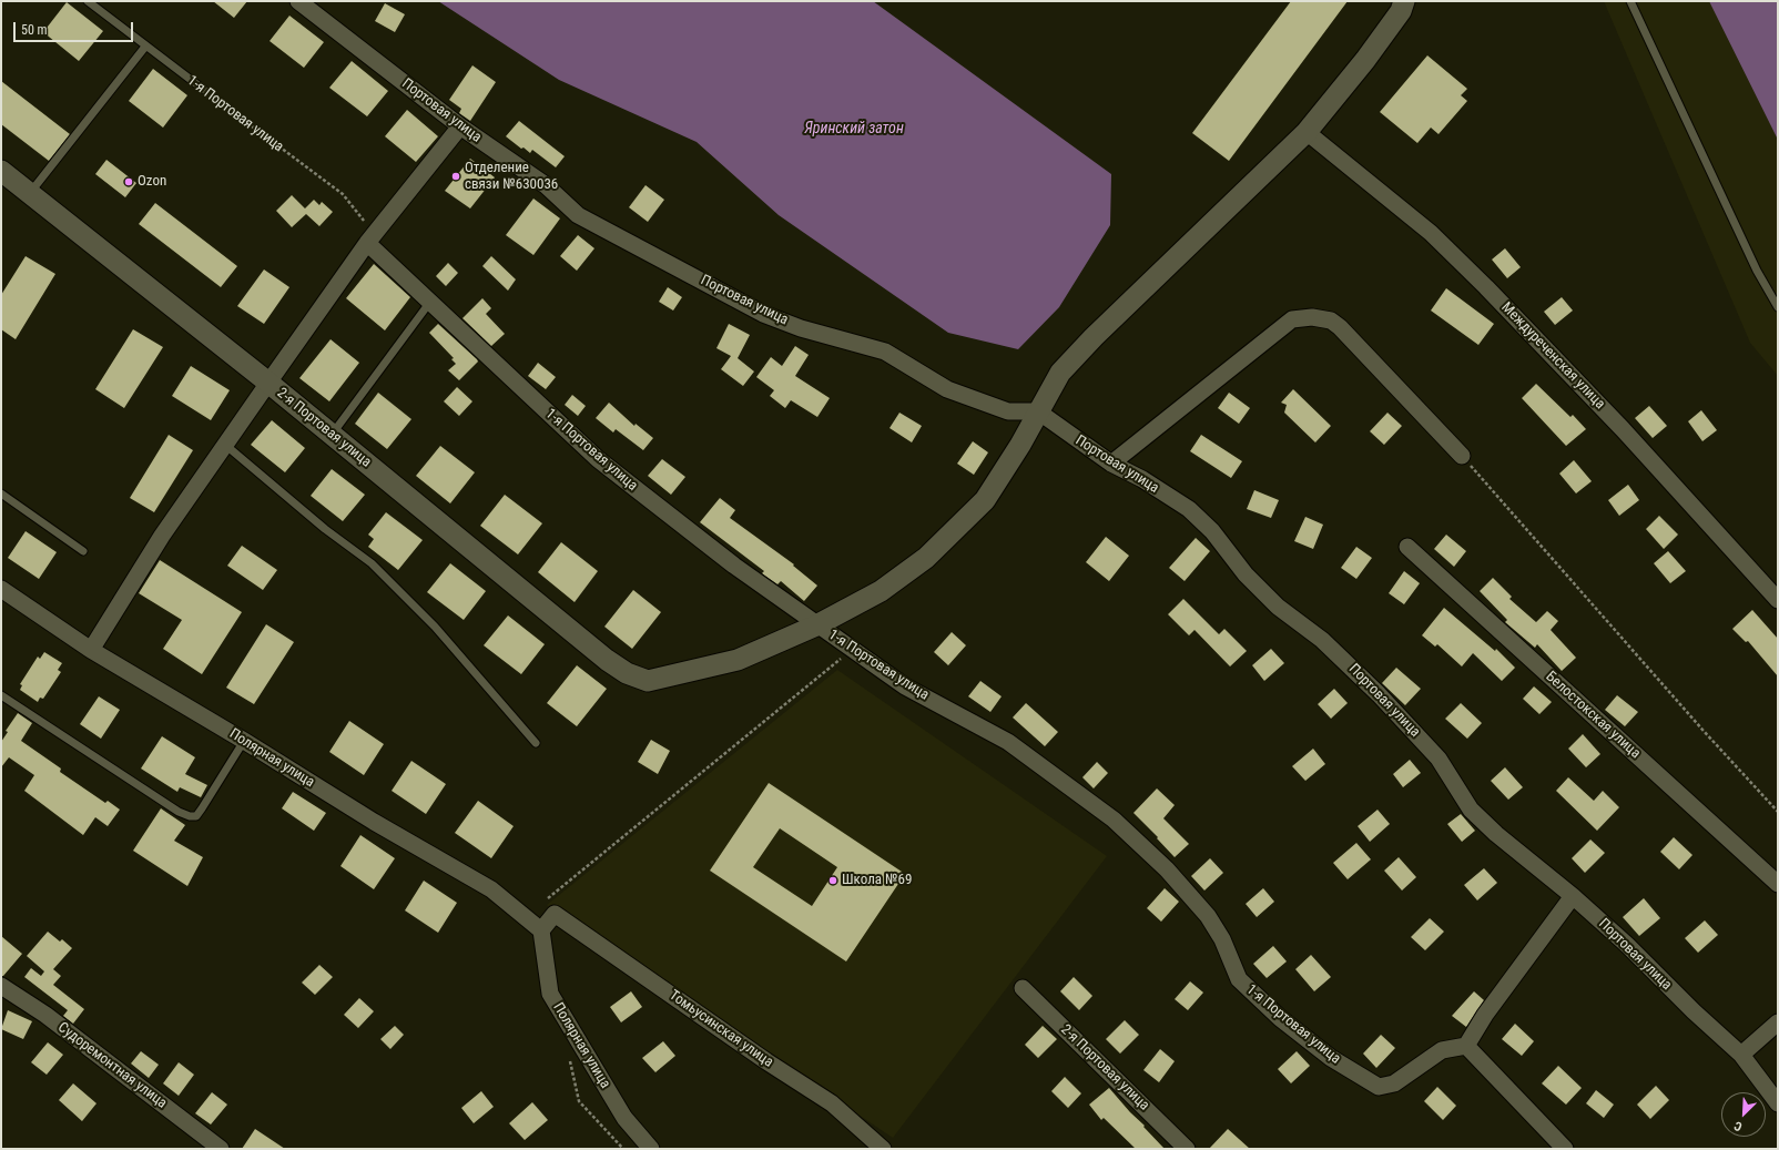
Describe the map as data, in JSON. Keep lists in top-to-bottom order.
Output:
{
  "streets": {
    "street": [
      "Портовая улица",
      "1-я Портовая улица",
      "Междуреченская улица",
      "2-я Портовая улица",
      "Белостокская улица",
      "Полярная улица",
      "Томьусинская улица",
      "Судоремонтная улица"
    ]
  },
  "crossings": [
    ["1-я Портовая улица", "2-я Портовая улица"],
    ["Полярная улица", "Томьусинская улица"]
  ],
  "water": ["Яринский затон"],
  "places": ["Отделение связи №630036", "Ozon", "Школа №69"],
  "scale_bar": "50 m",
  "north": "bottom left"
}
